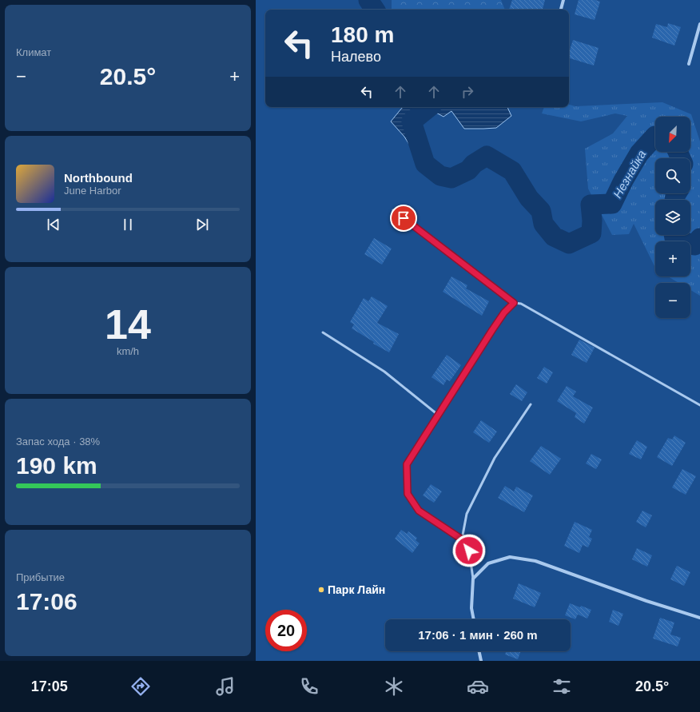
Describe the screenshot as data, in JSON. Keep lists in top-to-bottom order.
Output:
{
  "water": ["Незнайка"],
  "places": ["Парк Лайн"],
  "north": "bottom left",
  "page": {
    "tile": [
      "Климат",
      ["14", "km/h"],
      ["Запас хода · 38%", "190 km"],
      ["Прибытие", "17:06"]
    ],
    "turn": ["180 m", "Налево"],
    "heat": ["−", "20.5°", "+"],
    "map_buttons": ["+", "−"],
    "song": ["Northbound", "June Harbor"],
    "limit": "20",
    "trip": "17:06 · 1 мин · 260 m",
    "tabs": ["17:05", "20.5°"]
  }
}
